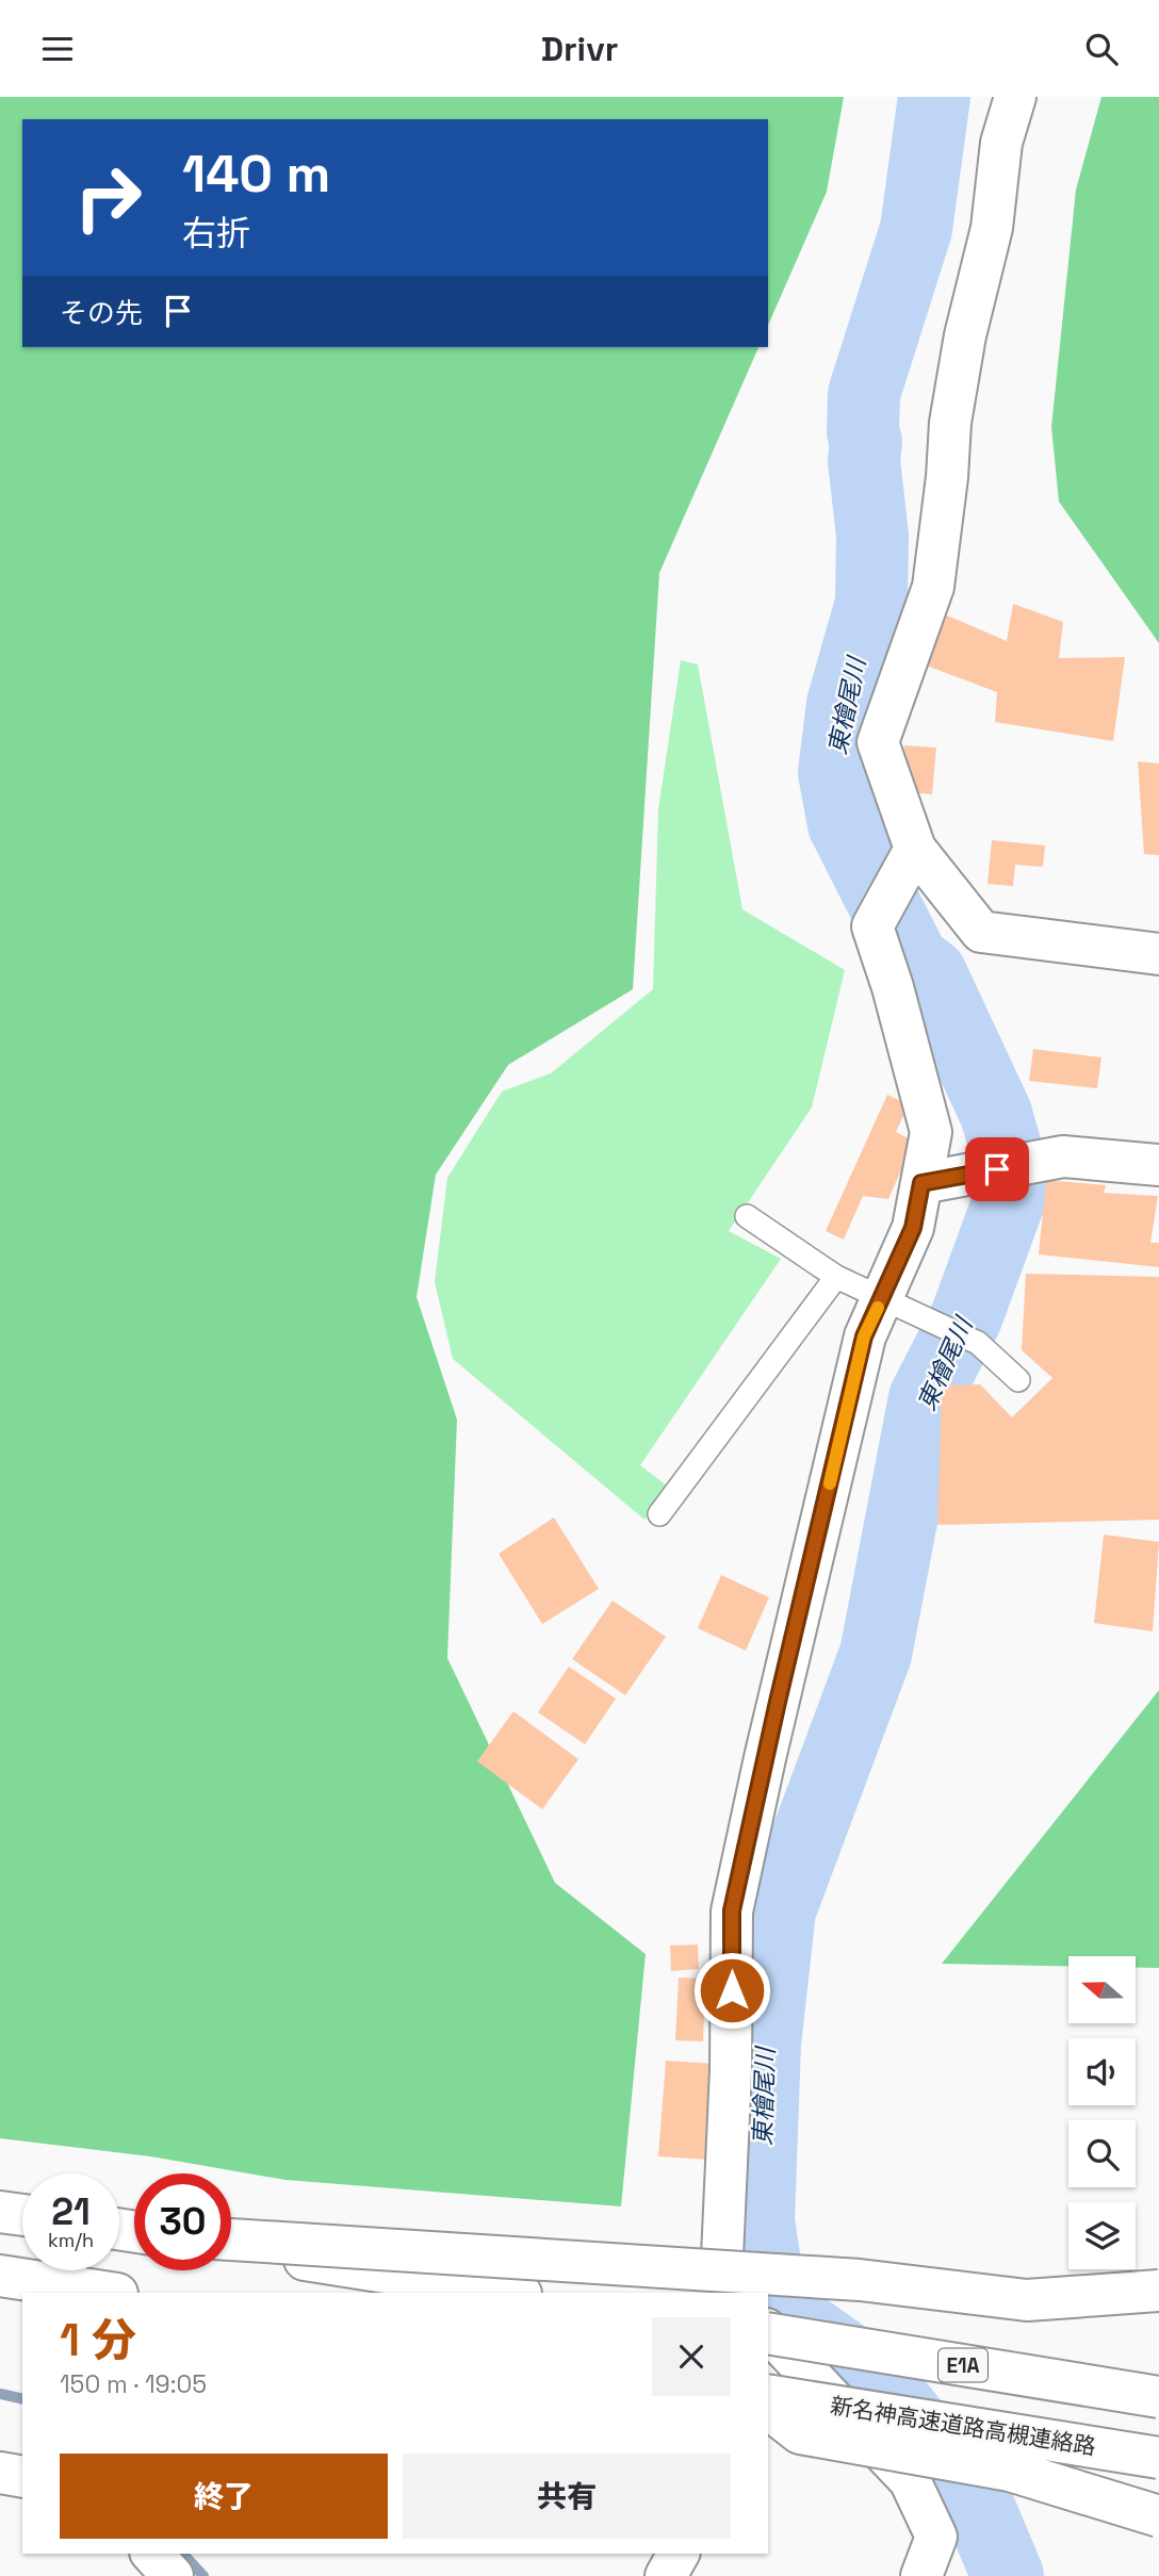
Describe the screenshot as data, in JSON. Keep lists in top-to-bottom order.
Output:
{
  "streets": {
    "main road": ["E1A", "新名神高速道路高槻連絡路"]
  },
  "water": ["東檜尾川"],
  "north": "left",
  "page": {
    "header": "Drivr",
    "turn": ["140 m", "右折"],
    "then": "その先",
    "speed": "21 km/h",
    "limit": "30",
    "heading": ["1 分", "150 m · 19:05"],
    "buttons": ["終了", "共有"]
  }
}
